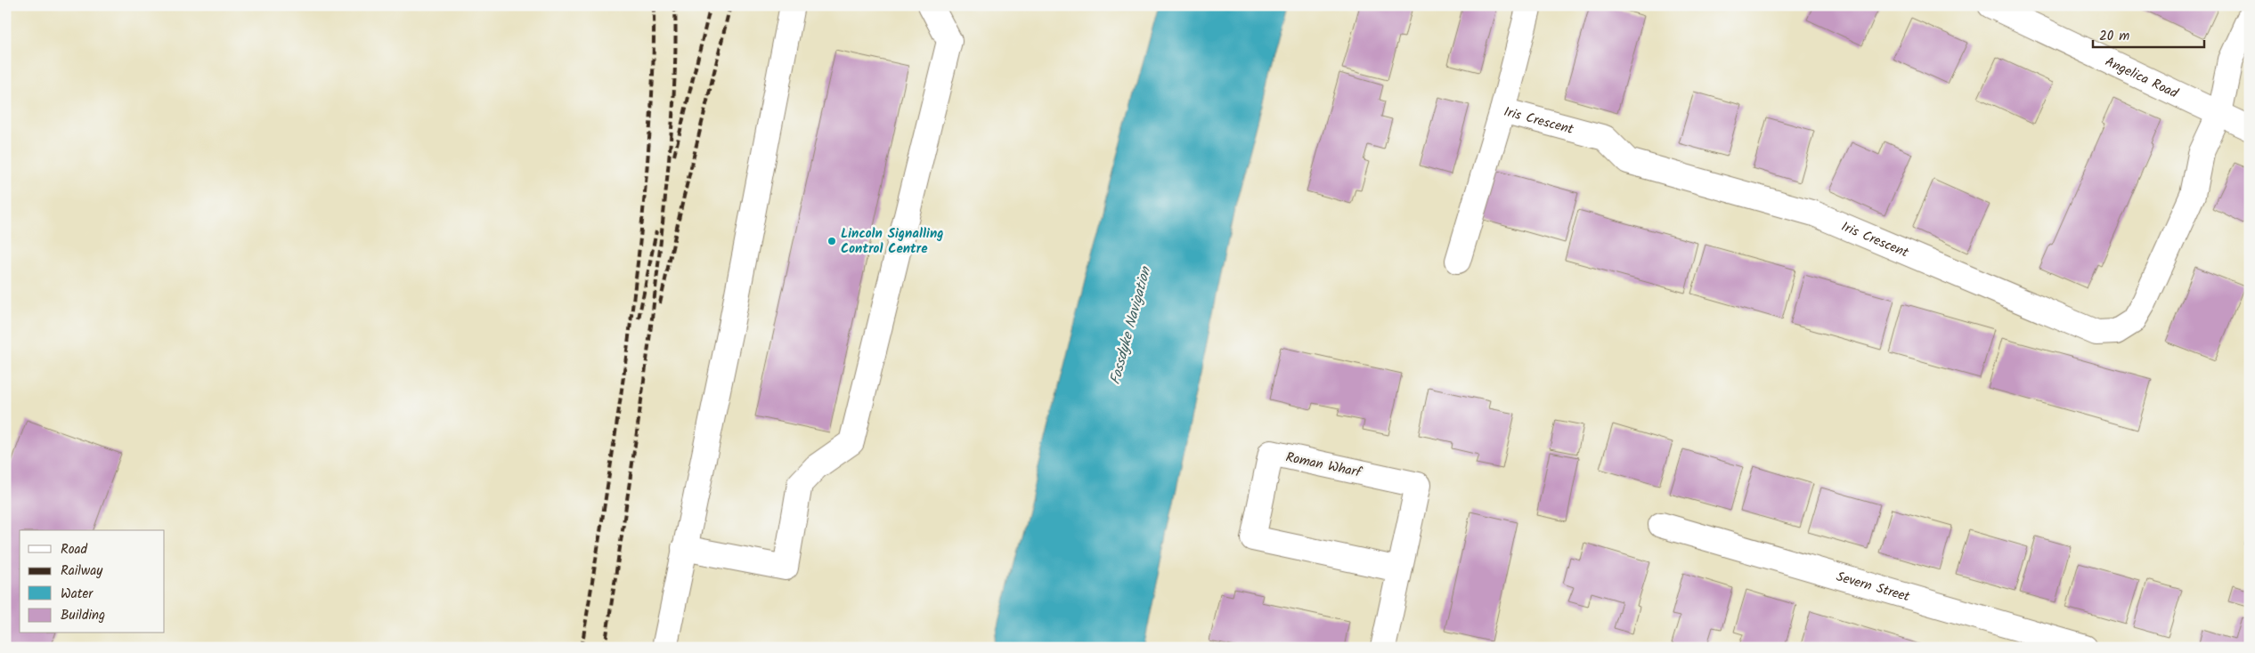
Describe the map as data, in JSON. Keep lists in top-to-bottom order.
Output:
{
  "streets": {
    "street": [
      "Angelica Road",
      "Iris Crescent",
      "Roman Wharf",
      "Severn Street"
    ]
  },
  "crossings": [
    ["Angelica Road", "Iris Crescent"]
  ],
  "water": ["Fossdyke Navigation"],
  "places": ["Lincoln Signalling Control Centre"],
  "legend": [
    "Road",
    "Railway",
    "Water",
    "Building"
  ],
  "scale_bar": "20 m"
}
